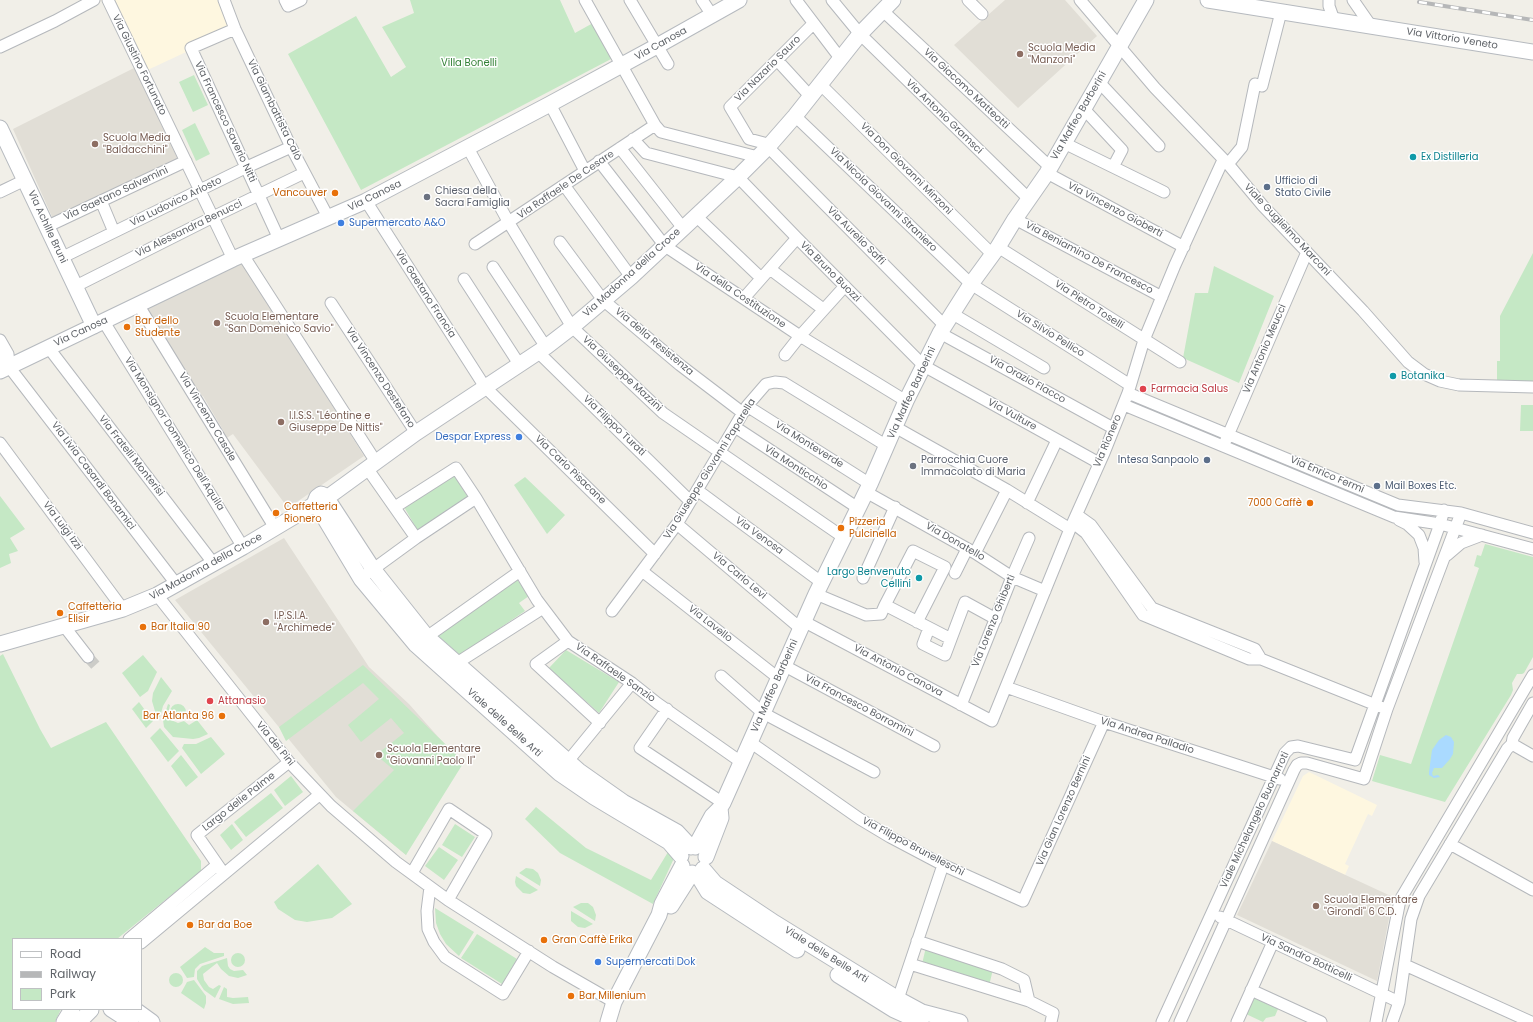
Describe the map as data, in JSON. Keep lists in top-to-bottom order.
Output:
{
  "streets": {
    "street": [
      "Via Vittorio Veneto",
      "Via Canosa",
      "Via Giustino Fortunato",
      "Via Nazario Sauro",
      "Via Giacomo Matteotti",
      "Via Giambattista Calò",
      "Via Maffeo Barberini",
      "Via Antonio Gramsci",
      "Via Francesco Saverio Nitti",
      "Via Don Giovanni Minzoni",
      "Via Raffaele De Cesare",
      "Via Gaetano Salvemini",
      "Via Nicola Giovanni Straniero",
      "Via Ludovico Ariosto",
      "Via Vincenzo Gioberti",
      "Via Achille Bruni",
      "Via Alessandra Benucci",
      "Viale Guglielmo Marconi",
      "Via Aurelio Saffi",
      "Via Beniamino De Francesco",
      "Via Bruno Buozzi",
      "Via Madonna della Croce",
      "Via Gaetano Francia",
      "Via della Costituzione",
      "Via Pietro Toselli",
      "Via Silvio Pellico",
      "Via della Resistenza",
      "Via Antonio Meucci",
      "Via Giuseppe Mazzini",
      "Via Vincenzo Destefano",
      "Via Orazio Flacco",
      "Via Vulture",
      "Via Vincenzo Casale",
      "Via Filippo Turati",
      "Via Monsignor Domenico Dell'Aquila",
      "Via Rionero",
      "Via Monteverde",
      "Via Fratelli Monterisi",
      "Via Monticchio",
      "Via Giuseppe Giovanni Paparella",
      "Via Carlo Pisacane",
      "Via Enrico Fermi",
      "Via Livia Casardi Bonamici",
      "Via Luigi Izzi",
      "Via Venosa",
      "Via Donatello",
      "Via Carlo Levi",
      "Via Lorenzo Ghiberti",
      "Via Lavello",
      "Via Antonio Canova",
      "Via Raffaele Sanzio",
      "Via Francesco Borromini",
      "Viale delle Belle Arti",
      "Via Andrea Palladio",
      "Via dei Pini",
      "Largo delle Palme",
      "Via Gian Lorenzo Bernini",
      "Viale Michelangelo Buonarroti",
      "Via Filippo Brunelleschi",
      "Via Sandro Botticelli"
    ]
  },
  "crossings": [
    ["Via Vittorio Veneto", "Via Rionero"],
    ["Via Canosa", "Via Giustino Fortunato"],
    ["Via Canosa", "Via Giambattista Calò"],
    ["Via Canosa", "Via Francesco Saverio Nitti"],
    ["Via Canosa", "Via Achille Bruni"],
    ["Via Canosa", "Via Gaetano Francia"],
    ["Via Canosa", "Via Giuseppe Mazzini"],
    ["Via Canosa", "Via Vincenzo Casale"],
    ["Via Canosa", "Via Monsignor Domenico Dell'Aquila"],
    ["Via Canosa", "Via Fratelli Monterisi"],
    ["Via Canosa", "Via Livia Casardi Bonamici"],
    ["Via Giustino Fortunato", "Via Gaetano Salvemini"],
    ["Via Giustino Fortunato", "Via Ludovico Ariosto"],
    ["Via Giustino Fortunato", "Via Alessandra Benucci"],
    ["Via Giustino Fortunato", "Via Madonna della Croce"],
    ["Via Giustino Fortunato", "Via Raffaele Sanzio"],
    ["Via Nazario Sauro", "Via Aurelio Saffi"],
    ["Via Nazario Sauro", "Via Madonna della Croce"],
    ["Via Giacomo Matteotti", "Via Maffeo Barberini"],
    ["Via Giacomo Matteotti", "Via Vincenzo Gioberti"],
    ["Via Giacomo Matteotti", "Via Madonna della Croce"],
    ["Via Giambattista Calò", "Via Francesco Saverio Nitti"],
    ["Via Giambattista Calò", "Via Ludovico Ariosto"],
    ["Via Giambattista Calò", "Via Alessandra Benucci"],
    ["Via Maffeo Barberini", "Via Antonio Gramsci"],
    ["Via Maffeo Barberini", "Via Don Giovanni Minzoni"],
    ["Via Maffeo Barberini", "Via Nicola Giovanni Straniero"],
    ["Via Maffeo Barberini", "Via Vincenzo Gioberti"],
    ["Via Maffeo Barberini", "Viale Guglielmo Marconi"],
    ["Via Maffeo Barberini", "Via Aurelio Saffi"],
    ["Via Maffeo Barberini", "Via Beniamino De Francesco"],
    ["Via Maffeo Barberini", "Via Bruno Buozzi"],
    ["Via Maffeo Barberini", "Via della Costituzione"],
    ["Via Maffeo Barberini", "Via Pietro Toselli"],
    ["Via Maffeo Barberini", "Via Silvio Pellico"],
    ["Via Maffeo Barberini", "Via Giuseppe Mazzini"],
    ["Via Maffeo Barberini", "Via Orazio Flacco"],
    ["Via Maffeo Barberini", "Via Vulture"],
    ["Via Maffeo Barberini", "Via Monteverde"],
    ["Via Maffeo Barberini", "Via Monticchio"],
    ["Via Maffeo Barberini", "Via Giuseppe Giovanni Paparella"],
    ["Via Maffeo Barberini", "Via Venosa"],
    ["Via Maffeo Barberini", "Via Donatello"],
    ["Via Maffeo Barberini", "Via Carlo Levi"],
    ["Via Maffeo Barberini", "Via Lavello"],
    ["Via Maffeo Barberini", "Via Antonio Canova"],
    ["Via Maffeo Barberini", "Via Raffaele Sanzio"],
    ["Via Maffeo Barberini", "Via Francesco Borromini"],
    ["Via Maffeo Barberini", "Viale delle Belle Arti"],
    ["Via Maffeo Barberini", "Via dei Pini"],
    ["Via Maffeo Barberini", "Via Filippo Brunelleschi"],
    ["Via Antonio Gramsci", "Via Madonna della Croce"],
    ["Via Francesco Saverio Nitti", "Via Ludovico Ariosto"],
    ["Via Francesco Saverio Nitti", "Via Alessandra Benucci"],
    ["Via Don Giovanni Minzoni", "Via Madonna della Croce"],
    ["Via Don Giovanni Minzoni", "Via Pietro Toselli"],
    ["Via Raffaele De Cesare", "Via della Costituzione"],
    ["Via Raffaele De Cesare", "Via Giuseppe Mazzini"],
    ["Via Gaetano Salvemini", "Via Achille Bruni"],
    ["Via Nicola Giovanni Straniero", "Via Madonna della Croce"],
    ["Via Nicola Giovanni Straniero", "Via Silvio Pellico"],
    ["Via Ludovico Ariosto", "Via Achille Bruni"],
    ["Via Vincenzo Gioberti", "Via Rionero"],
    ["Via Achille Bruni", "Via Alessandra Benucci"],
    ["Via Achille Bruni", "Via Monsignor Domenico Dell'Aquila"],
    ["Viale Guglielmo Marconi", "Via Antonio Meucci"],
    ["Viale Guglielmo Marconi", "Via Rionero"],
    ["Via Aurelio Saffi", "Via Madonna della Croce"],
    ["Via Aurelio Saffi", "Via Orazio Flacco"],
    ["Via Beniamino De Francesco", "Via Rionero"],
    ["Via Bruno Buozzi", "Via Madonna della Croce"],
    ["Via Bruno Buozzi", "Via Vulture"],
    ["Via Madonna della Croce", "Via Gaetano Francia"],
    ["Via Madonna della Croce", "Via della Costituzione"],
    ["Via Madonna della Croce", "Via della Resistenza"],
    ["Via Madonna della Croce", "Via Giuseppe Mazzini"],
    ["Via Madonna della Croce", "Via Vincenzo Destefano"],
    ["Via Madonna della Croce", "Via Vincenzo Casale"],
    ["Via Madonna della Croce", "Via Filippo Turati"],
    ["Via Madonna della Croce", "Via Monsignor Domenico Dell'Aquila"],
    ["Via Madonna della Croce", "Via Fratelli Monterisi"],
    ["Via Madonna della Croce", "Via Carlo Pisacane"],
    ["Via Madonna della Croce", "Via Livia Casardi Bonamici"],
    ["Via Madonna della Croce", "Via Luigi Izzi"],
    ["Via Madonna della Croce", "Viale delle Belle Arti"],
    ["Via Madonna della Croce", "Via dei Pini"],
    ["Via Gaetano Francia", "Via Carlo Pisacane"],
    ["Via Pietro Toselli", "Via Rionero"],
    ["Via Silvio Pellico", "Via Rionero"],
    ["Via Silvio Pellico", "Via Enrico Fermi"],
    ["Via della Resistenza", "Via Monteverde"],
    ["Via della Resistenza", "Via Giuseppe Giovanni Paparella"],
    ["Via Antonio Meucci", "Via Enrico Fermi"],
    ["Via Giuseppe Mazzini", "Via Giuseppe Giovanni Paparella"],
    ["Via Orazio Flacco", "Via Rionero"],
    ["Via Vulture", "Via Rionero"],
    ["Via Filippo Turati", "Via Giuseppe Giovanni Paparella"],
    ["Via Rionero", "Via Enrico Fermi"],
    ["Via Rionero", "Via Donatello"],
    ["Via Rionero", "Via Antonio Canova"],
    ["Via Rionero", "Via Andrea Palladio"],
    ["Via Monteverde", "Via Giuseppe Giovanni Paparella"],
    ["Via Monteverde", "Via Donatello"],
    ["Via Monticchio", "Via Giuseppe Giovanni Paparella"],
    ["Via Giuseppe Giovanni Paparella", "Via Carlo Pisacane"],
    ["Via Giuseppe Giovanni Paparella", "Via Venosa"],
    ["Via Giuseppe Giovanni Paparella", "Via Carlo Levi"],
    ["Via Giuseppe Giovanni Paparella", "Via Lavello"],
    ["Via Enrico Fermi", "Viale Michelangelo Buonarroti"],
    ["Via Donatello", "Via Lorenzo Ghiberti"],
    ["Via Carlo Levi", "Via Antonio Canova"],
    ["Via Lorenzo Ghiberti", "Via Antonio Canova"],
    ["Via Lavello", "Via Francesco Borromini"],
    ["Via Andrea Palladio", "Via Gian Lorenzo Bernini"],
    ["Via Andrea Palladio", "Viale Michelangelo Buonarroti"],
    ["Via dei Pini", "Largo delle Palme"],
    ["Via Gian Lorenzo Bernini", "Via Filippo Brunelleschi"],
    ["Viale Michelangelo Buonarroti", "Via Sandro Botticelli"]
  ],
  "parks": ["Villa Bonelli"],
  "places": [
    "Scuola Media \"Manzoni\"",
    "Scuola Media \"Baldacchini\"",
    "Ex Distilleria",
    "Ufficio di Stato Civile",
    "Vancouver",
    "Chiesa della Sacra Famiglia",
    "Supermercato A&O",
    "Scuola Elementare \"San Domenico Savio\"",
    "Bar dello Studente",
    "Botanika",
    "Farmacia Salus",
    "I.I.S.S. \"Léontine e Giuseppe De Nittis\"",
    "Despar Express",
    "Intesa Sanpaolo",
    "Parrocchia Cuore Immacolato di Maria",
    "Mail Boxes Etc.",
    "7000 Caffè",
    "Caffetteria Rionero",
    "Pizzeria Pulcinella",
    "Largo Benvenuto Cellini",
    "Caffetteria Elisir",
    "I.P.S.I.A. \"Archimede\"",
    "Bar Italia 90",
    "Attanasio",
    "Bar Atlanta 96",
    "Scuola Elementare \"Giovanni Paolo II\"",
    "Scuola Elementare \"Girondi\" 6 C.D.",
    "Bar da Boe",
    "Gran Caffè Erika",
    "Supermercati Dok",
    "Bar Millenium"
  ],
  "legend": ["Road", "Railway", "Park"]
}
